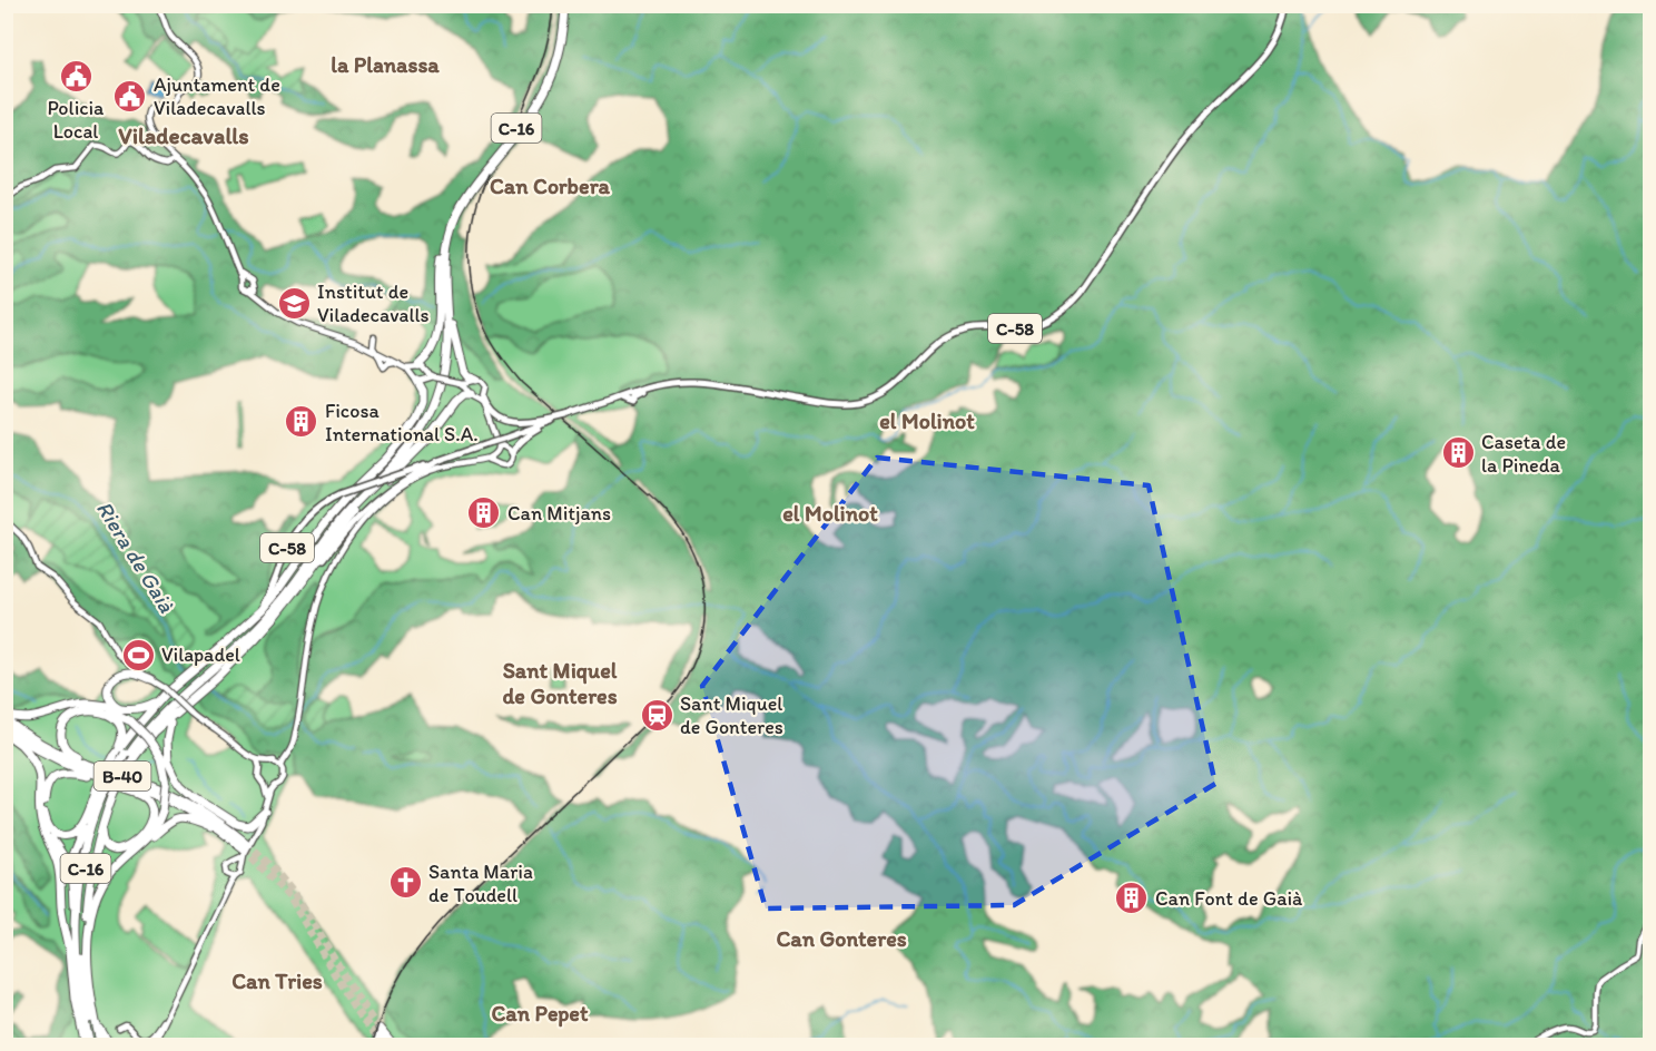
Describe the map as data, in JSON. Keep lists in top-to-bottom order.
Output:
{
  "streets": {
    "highway": ["C-16", "C-58", "B-40"]
  },
  "crossings": [
    ["C-16", "C-58"],
    ["C-58", "B-40"]
  ],
  "districts": [
    "la Planassa",
    "Viladecavalls",
    "Can Corbera",
    "el Molinot",
    "el Molinot",
    "Sant Miquel de Gonteres",
    "Can Gonteres",
    "Can Tries",
    "Can Pepet"
  ],
  "water": ["Riera de Gaià"],
  "places": {
    "public building": ["Policia Local", "Ajuntament de Viladecavalls"],
    "school or university": ["Institut de Viladecavalls"],
    "building": [
      "Ficosa International S.A.",
      "Caseta de la Pineda",
      "Can Mitjans",
      "Can Font de Gaià"
    ],
    "sports": ["Vilapadel"],
    "station": ["Sant Miquel de Gonteres"],
    "church": ["Santa Maria de Toudell"]
  }
}
